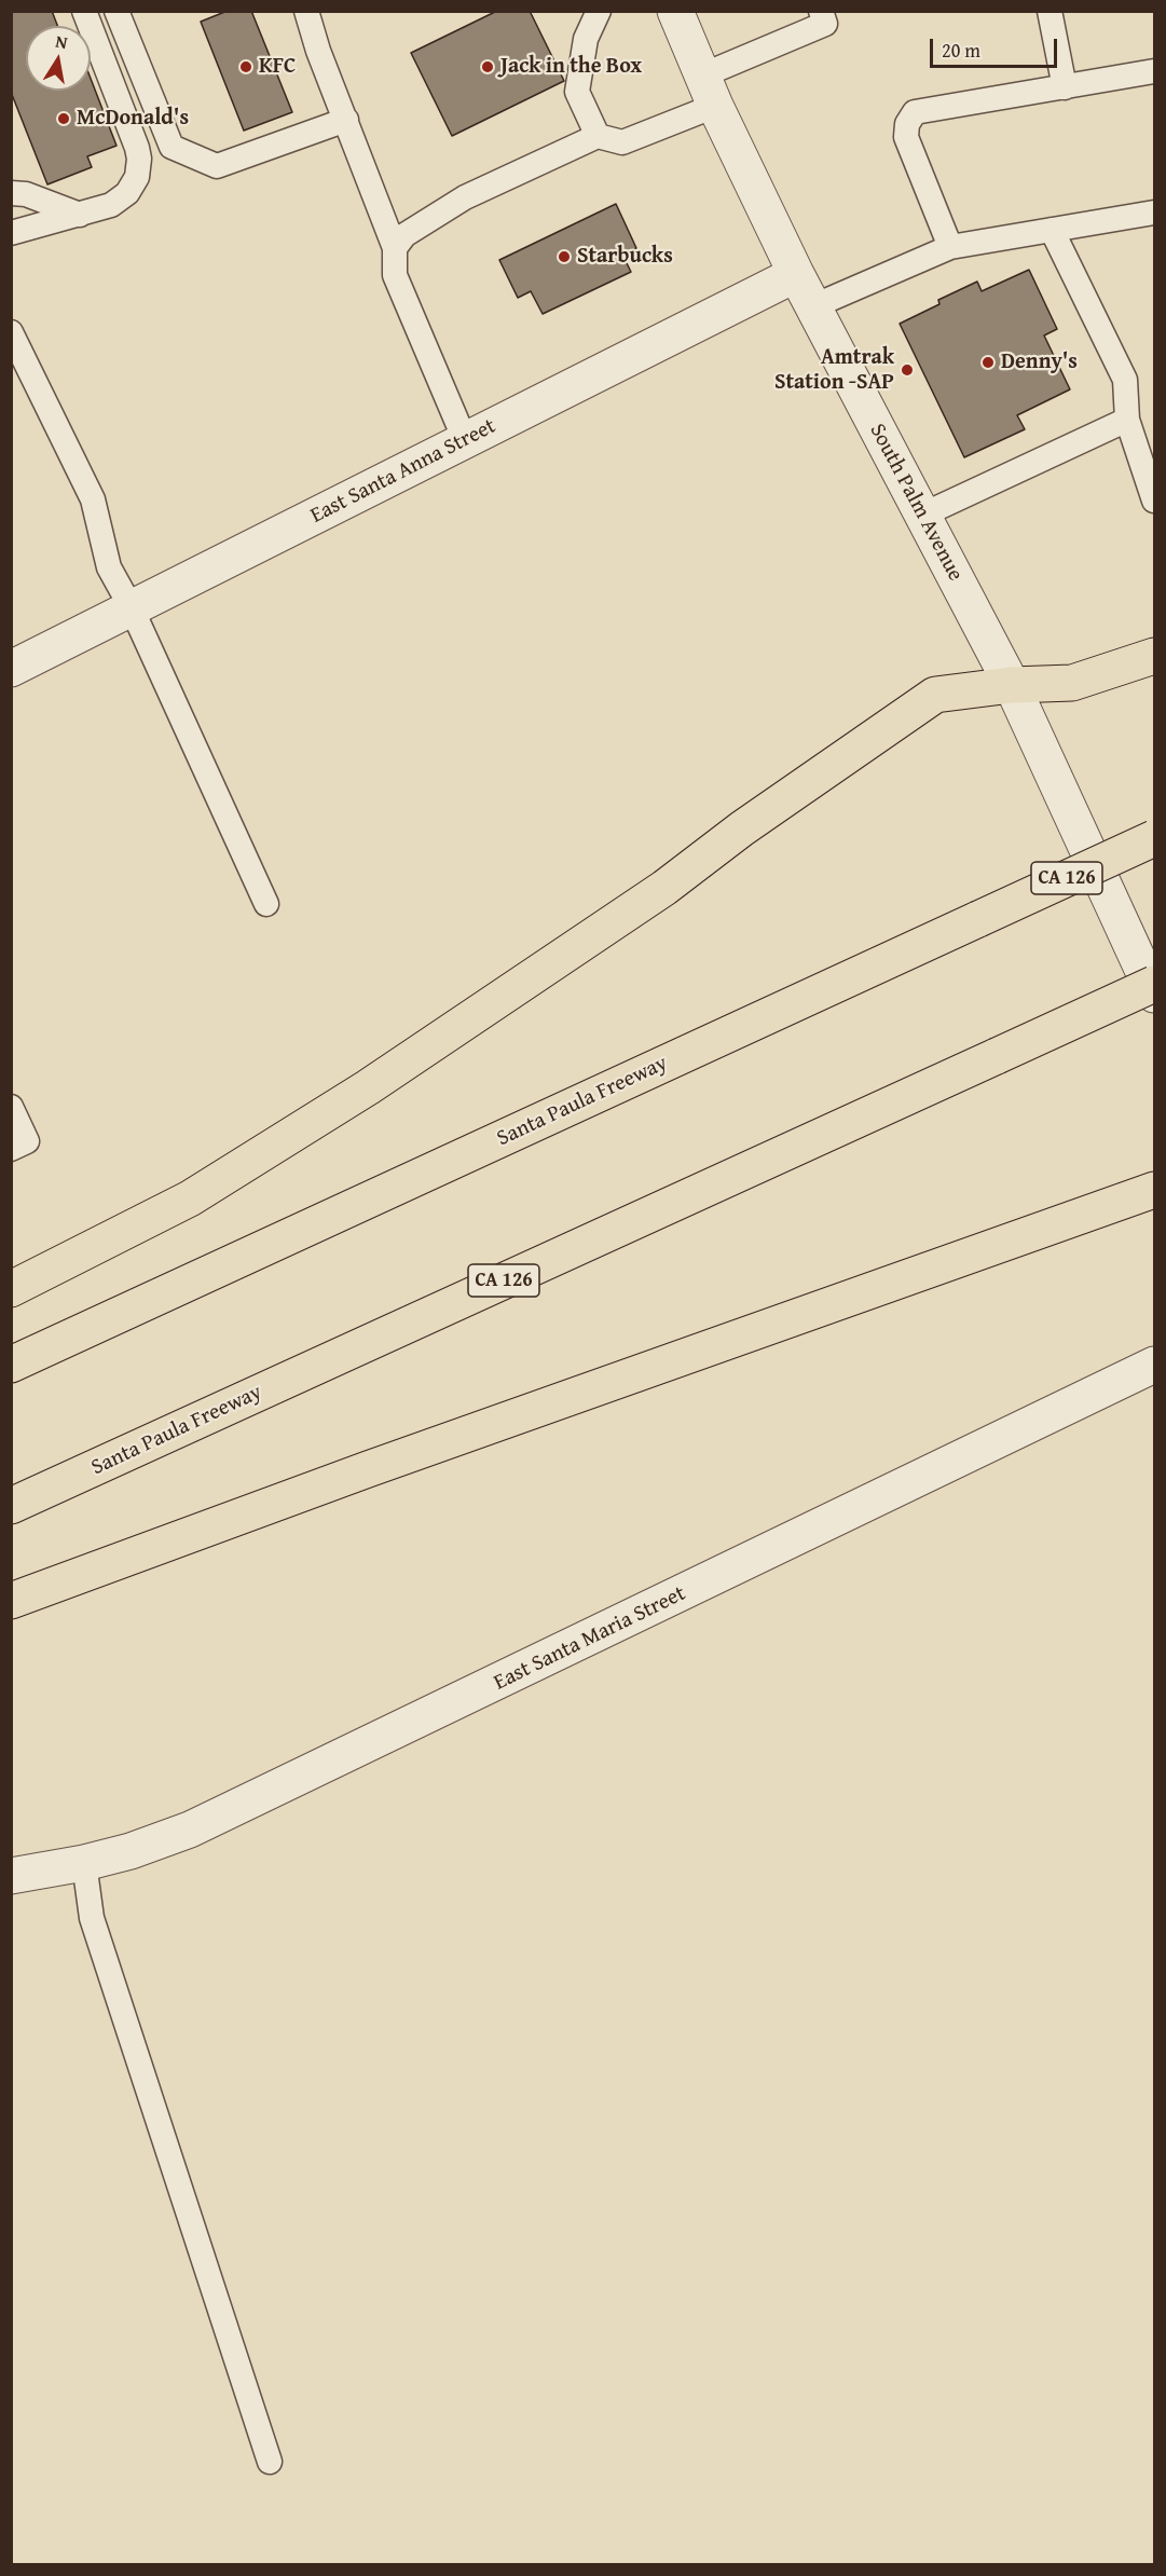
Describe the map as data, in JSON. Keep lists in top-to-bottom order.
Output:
{
  "streets": {
    "highway": ["CA 126", "Santa Paula Freeway"],
    "street": ["East Santa Anna Street", "South Palm Avenue", "East Santa Maria Street"]
  },
  "crossings": [
    ["East Santa Anna Street", "South Palm Avenue"]
  ],
  "places": [
    "KFC",
    "Jack in the Box",
    "McDonald's",
    "Starbucks",
    "Denny's",
    "Amtrak Station -SAP"
  ],
  "scale_bar": "20 m",
  "north": "top"
}
